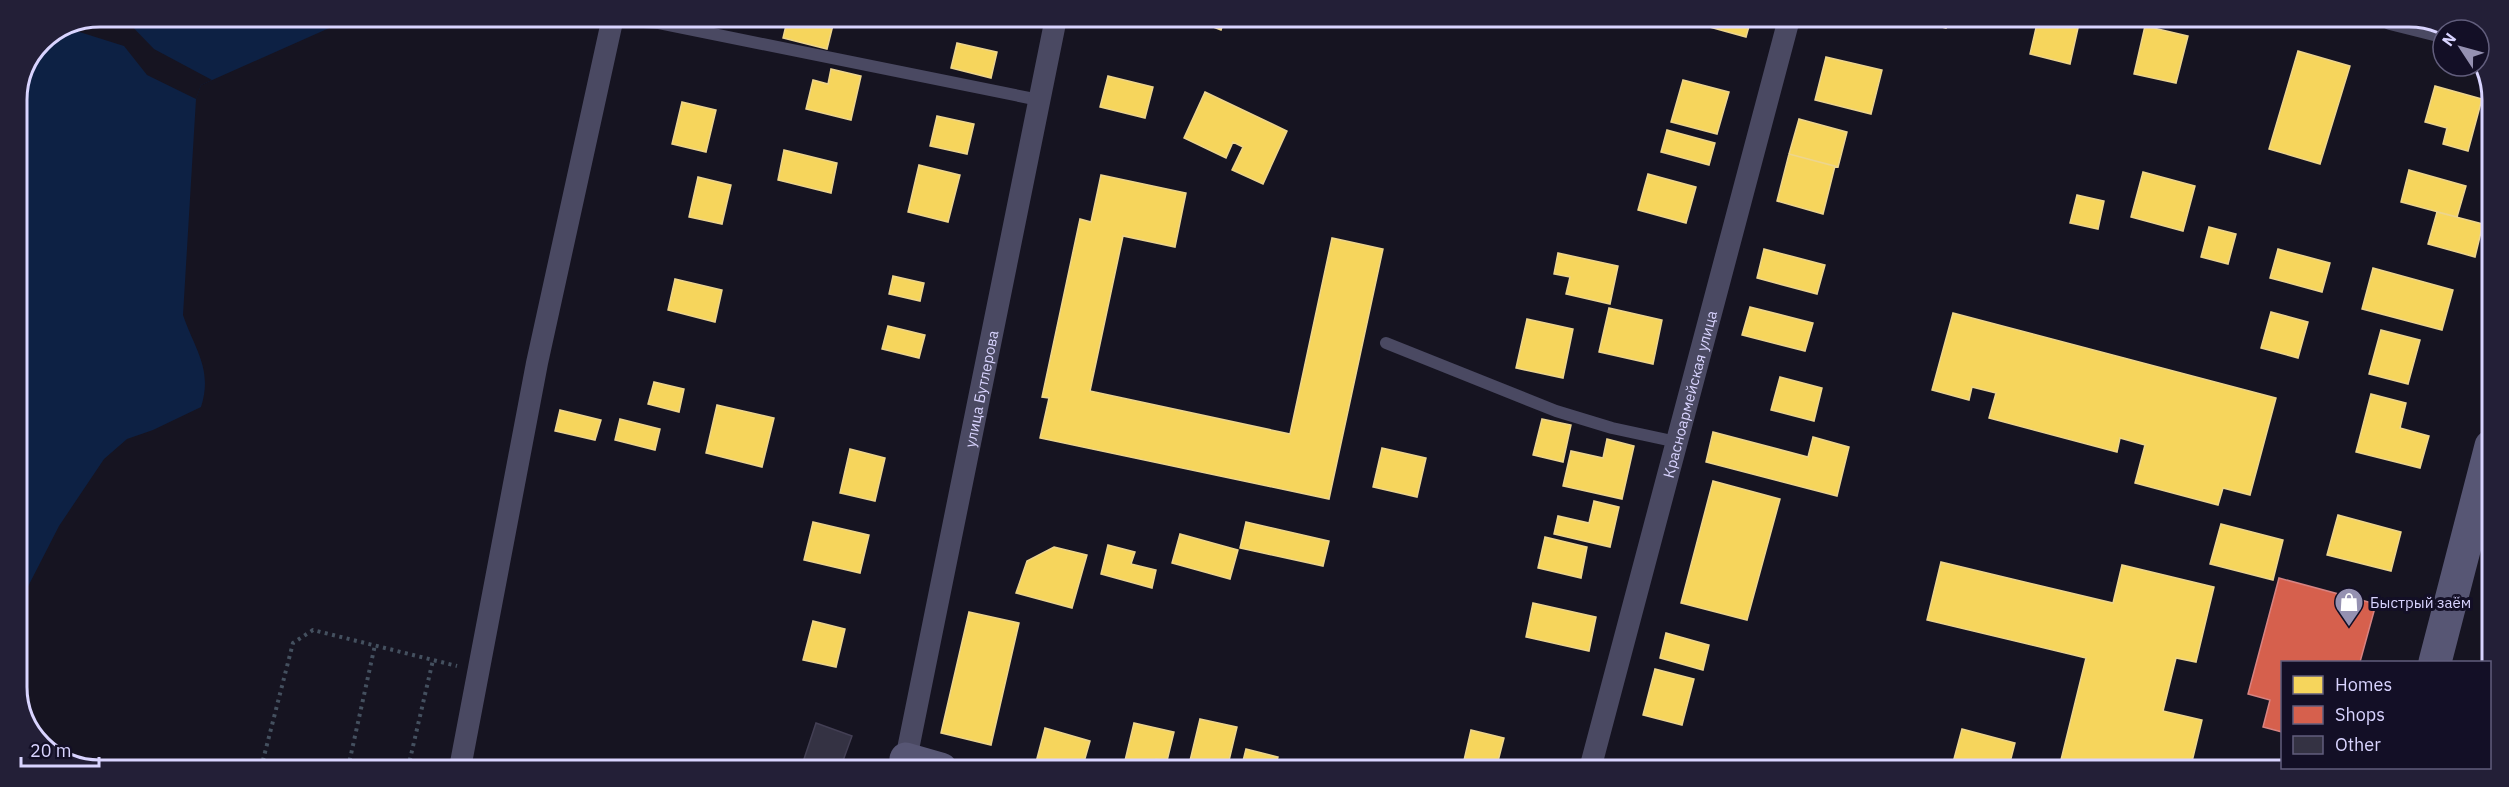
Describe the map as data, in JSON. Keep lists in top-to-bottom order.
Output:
{
  "streets": {
    "street": ["улица Бутлерова", "Красноармейская улица"]
  },
  "places": {
    "shop": ["Быстрый заём"]
  },
  "legend": ["Homes", "Shops", "Other"],
  "scale_bar": "20 m",
  "north": "top left"
}
